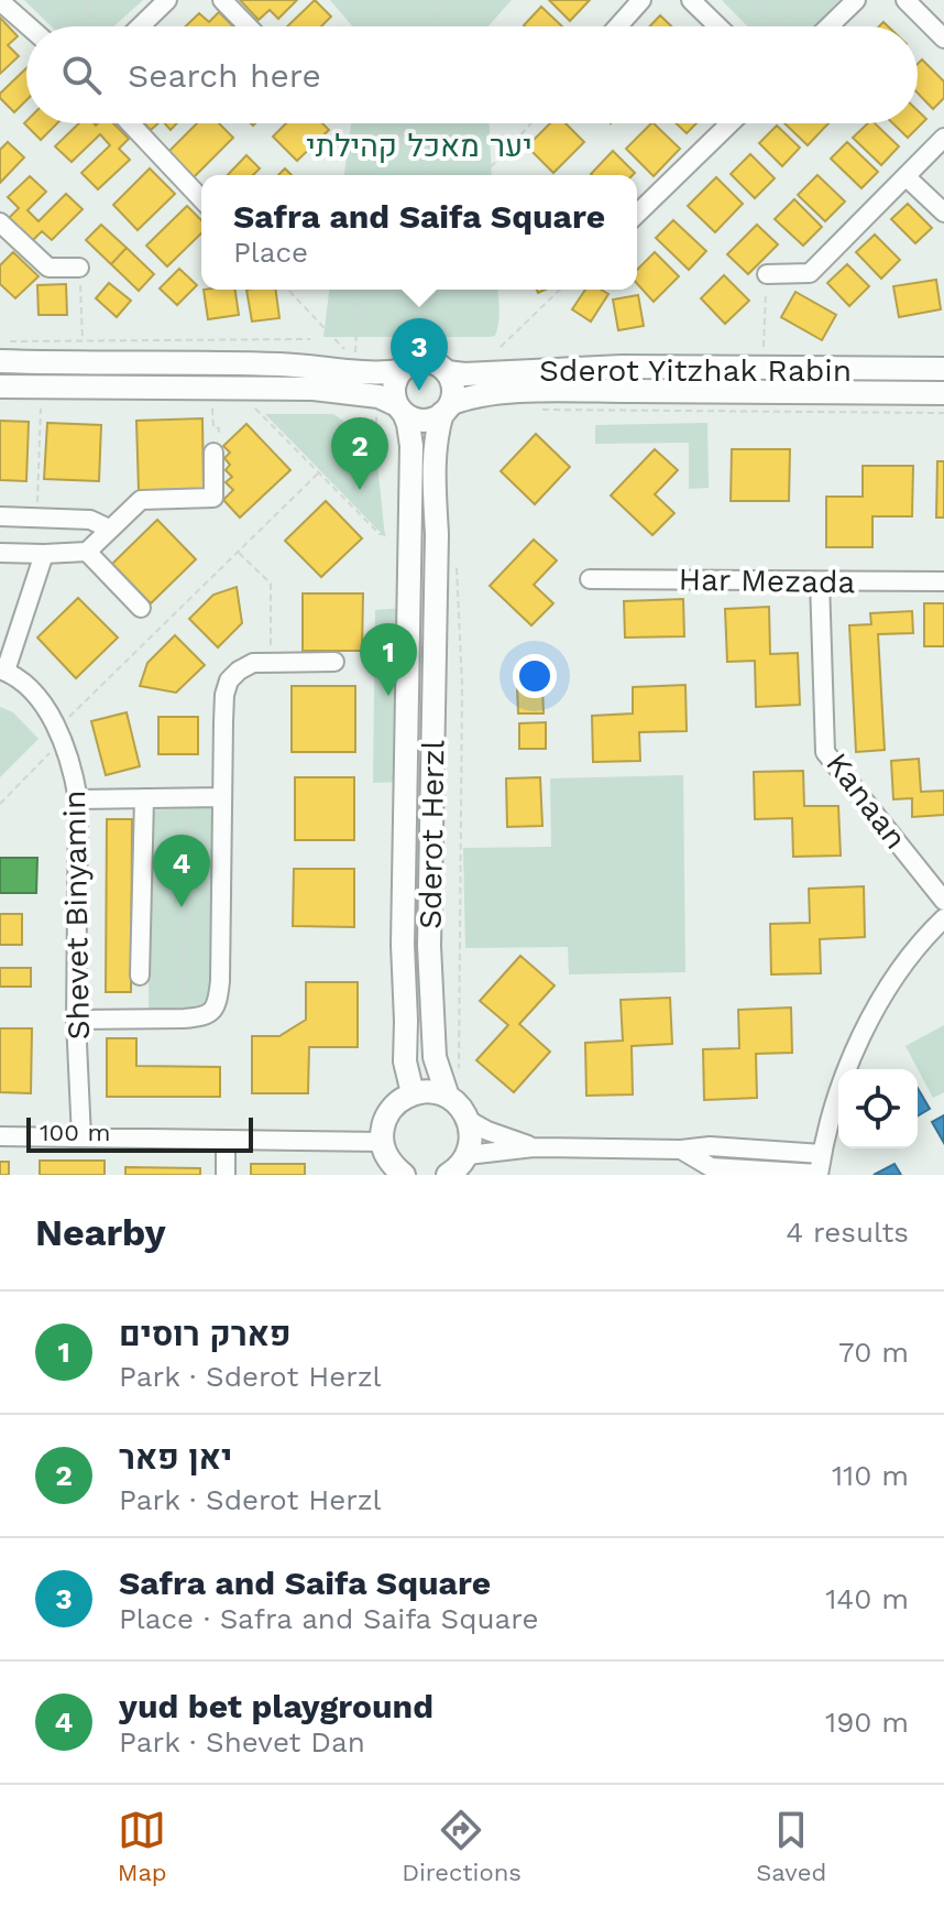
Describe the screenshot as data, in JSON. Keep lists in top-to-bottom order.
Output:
{
  "streets": {
    "main road": ["Sderot Yitzhak Rabin", "Sderot Herzl"],
    "street": ["Har Mezada", "Kanaan", "Shevet Binyamin"]
  },
  "crossings": [
    ["Sderot Yitzhak Rabin", "Sderot Herzl"],
    ["Har Mezada", "Kanaan"]
  ],
  "parks": ["יער מאכל קהילתי"],
  "scale_bar": "100 m",
  "page": {
    "search": "Search here",
    "popup": ["Safra and Saifa Square", "Place"],
    "pins": [
      "3",
      "2",
      "1",
      "4"
    ],
    "scale": "100 m",
    "heading": ["Nearby", "4 results"],
    "list": [
      {
        "mark": "1",
        "name": "פארק רוסים",
        "note": "Park · Sderot Herzl",
        "value": "70 m"
      },
      {
        "mark": "2",
        "name": "יאן פאר",
        "note": "Park · Sderot Herzl",
        "value": "110 m"
      },
      {
        "mark": "3",
        "name": "Safra and Saifa Square",
        "note": "Place · Safra and Saifa Square",
        "value": "140 m"
      },
      {
        "mark": "4",
        "name": "yud bet playground",
        "note": "Park · Shevet Dan",
        "value": "190 m"
      }
    ],
    "nav": ["Map", "Directions", "Saved"]
  }
}
